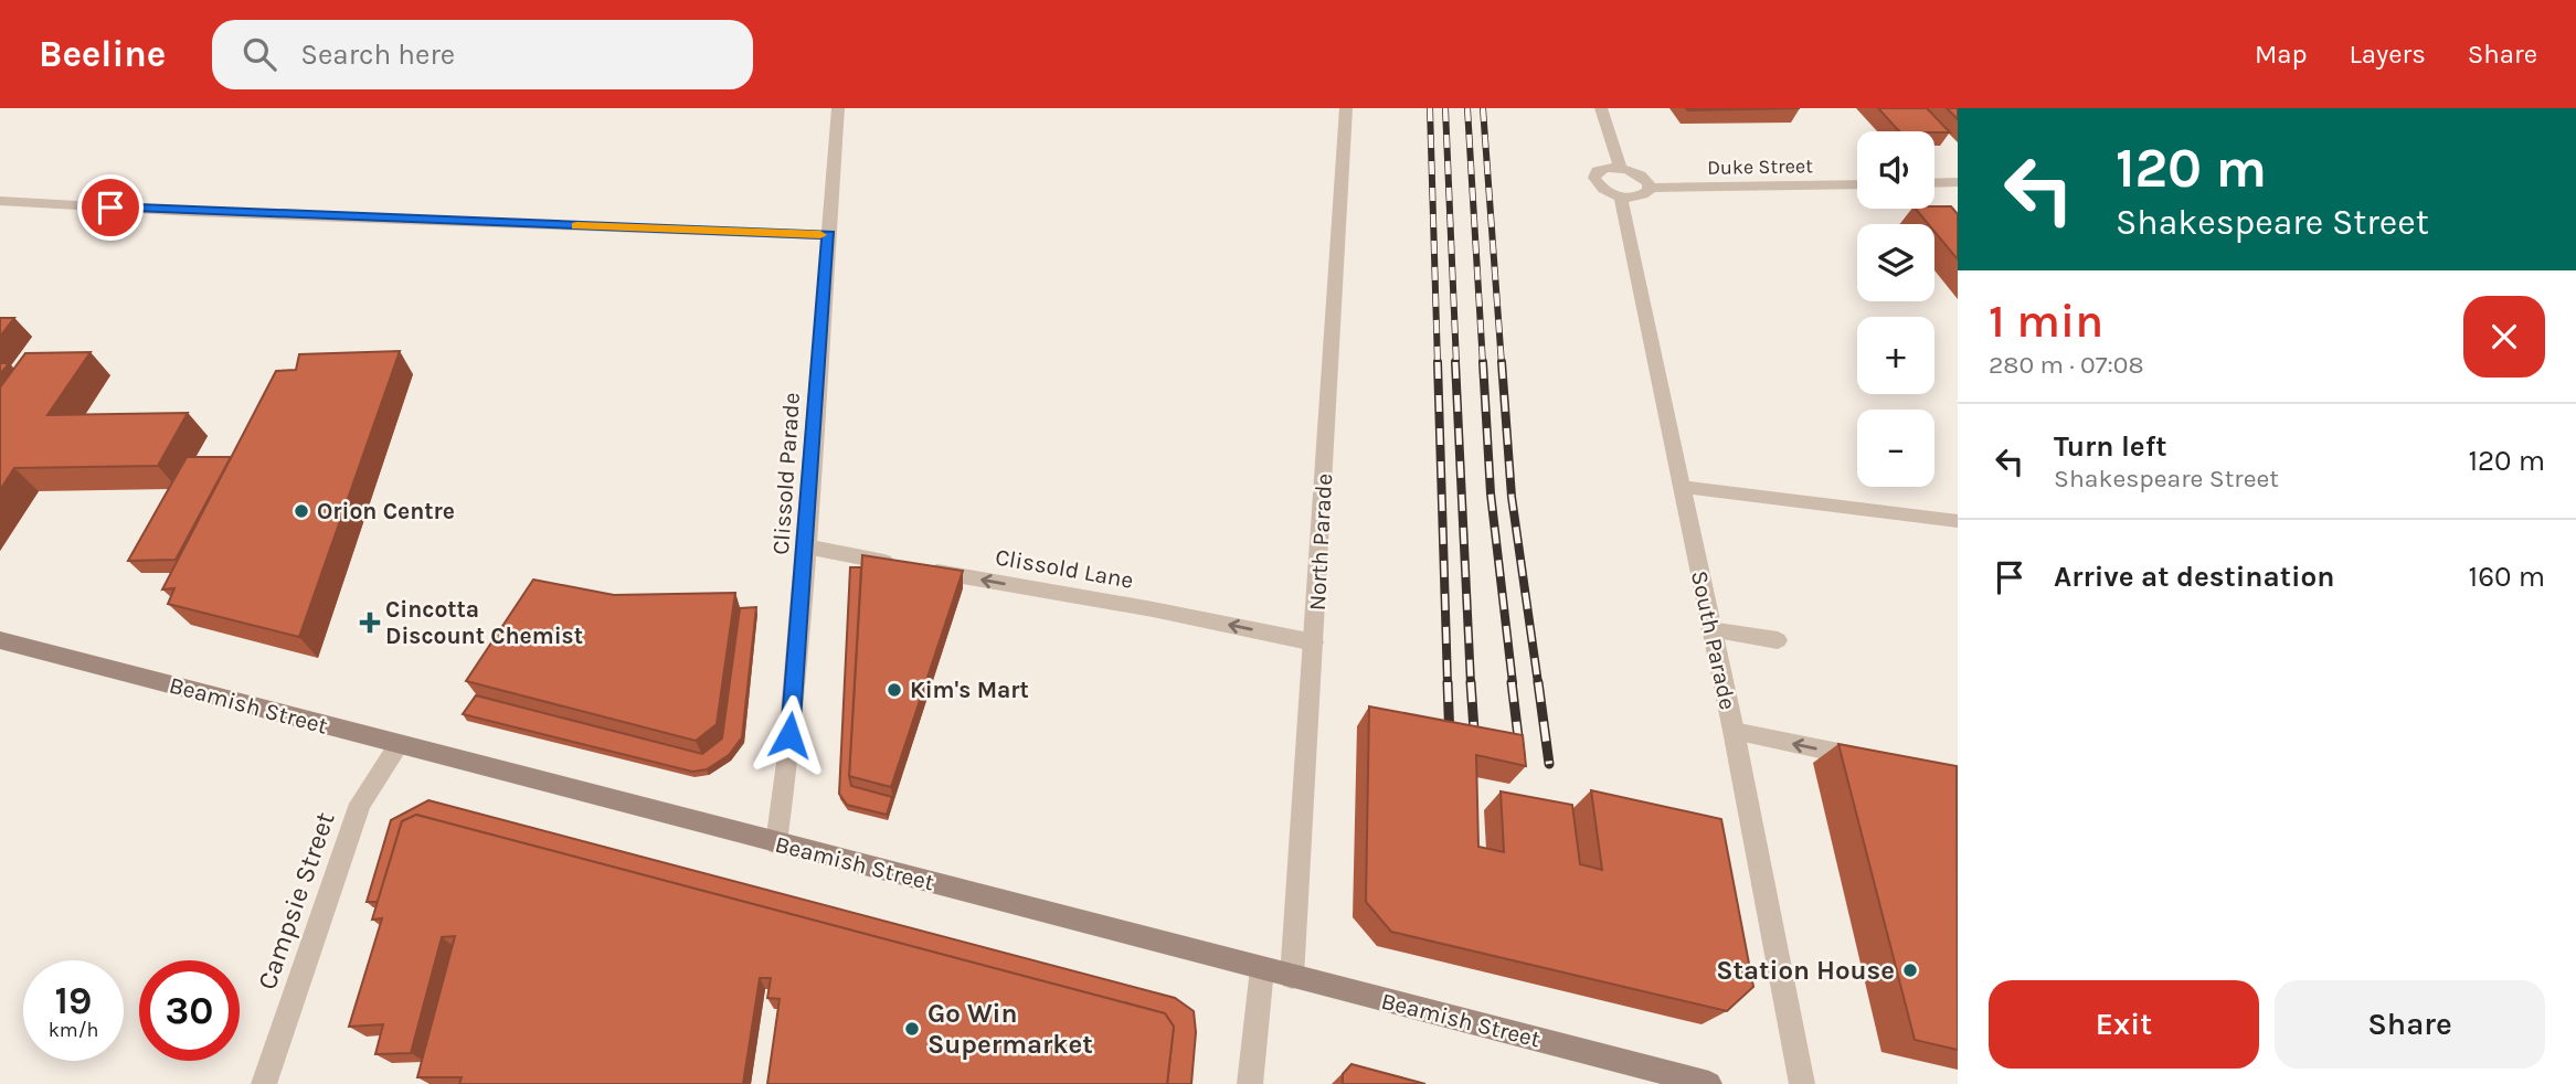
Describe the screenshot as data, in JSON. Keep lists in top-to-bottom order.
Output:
{
  "streets": {
    "main road": ["Beamish Street"],
    "street": [
      "Duke Street",
      "Clissold Parade",
      "North Parade",
      "Clissold Lane",
      "South Parade",
      "Campsie Street"
    ]
  },
  "crossings": [
    ["Duke Street", "South Parade"],
    ["Clissold Parade", "Clissold Lane"],
    ["Clissold Parade", "Beamish Street"],
    ["North Parade", "Clissold Lane"],
    ["North Parade", "Beamish Street"],
    ["Beamish Street", "Campsie Street"]
  ],
  "one_way": ["Clissold Lane"],
  "places": {
    "other": [
      "Orion Centre",
      "Kim's Mart",
      "Station House",
      "Go Win Supermarket"
    ],
    "health": ["Cincotta Discount Chemist"]
  },
  "page": {
    "header": "Beeline",
    "search": "Search here",
    "nav": ["Map", "Layers", "Share"],
    "turn": ["120 m", "Shakespeare Street"],
    "map_buttons": ["+", "−"],
    "heading": ["1 min", "280 m · 07:08"],
    "list": [
      {
        "name": "Turn left",
        "note": "Shakespeare Street",
        "value": "120 m"
      },
      {
        "name": "Arrive at destination",
        "value": "160 m"
      }
    ],
    "speed": "19 km/h",
    "limit": "30",
    "buttons": ["Exit", "Share"]
  }
}
